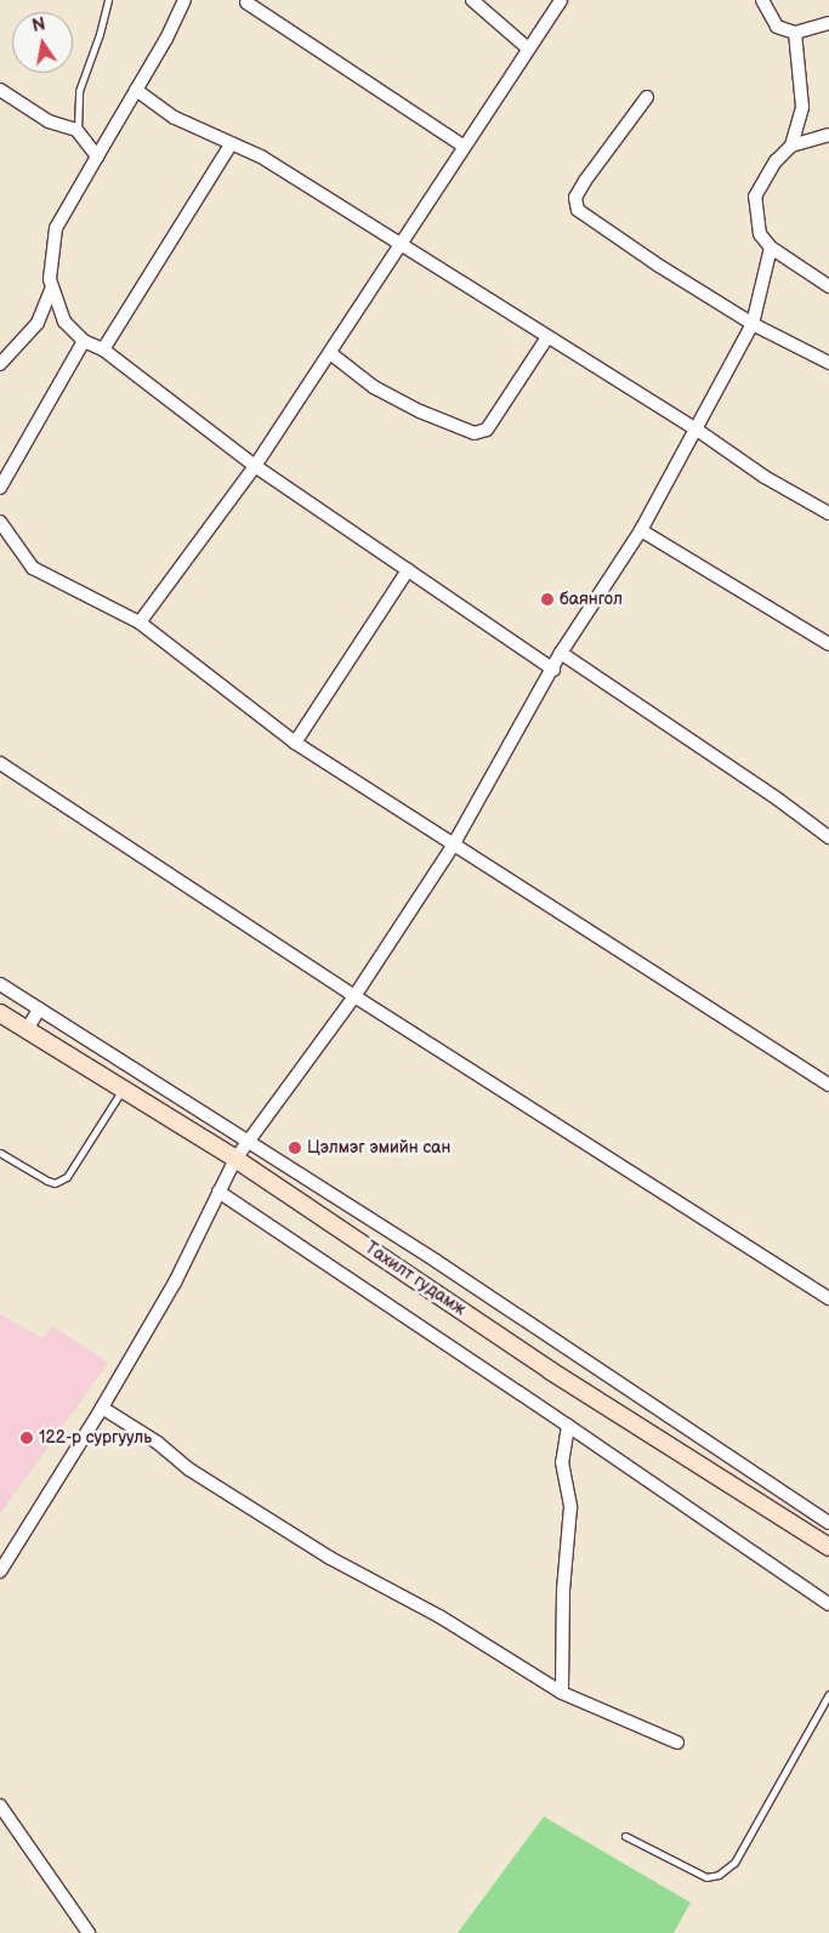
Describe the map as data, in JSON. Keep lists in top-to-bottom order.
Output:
{
  "streets": {
    "main road": ["Тахилт гудамж"]
  },
  "places": ["баянгол", "Цэлмэг эмийн сан", "122-р сургууль"],
  "north": "top"
}
